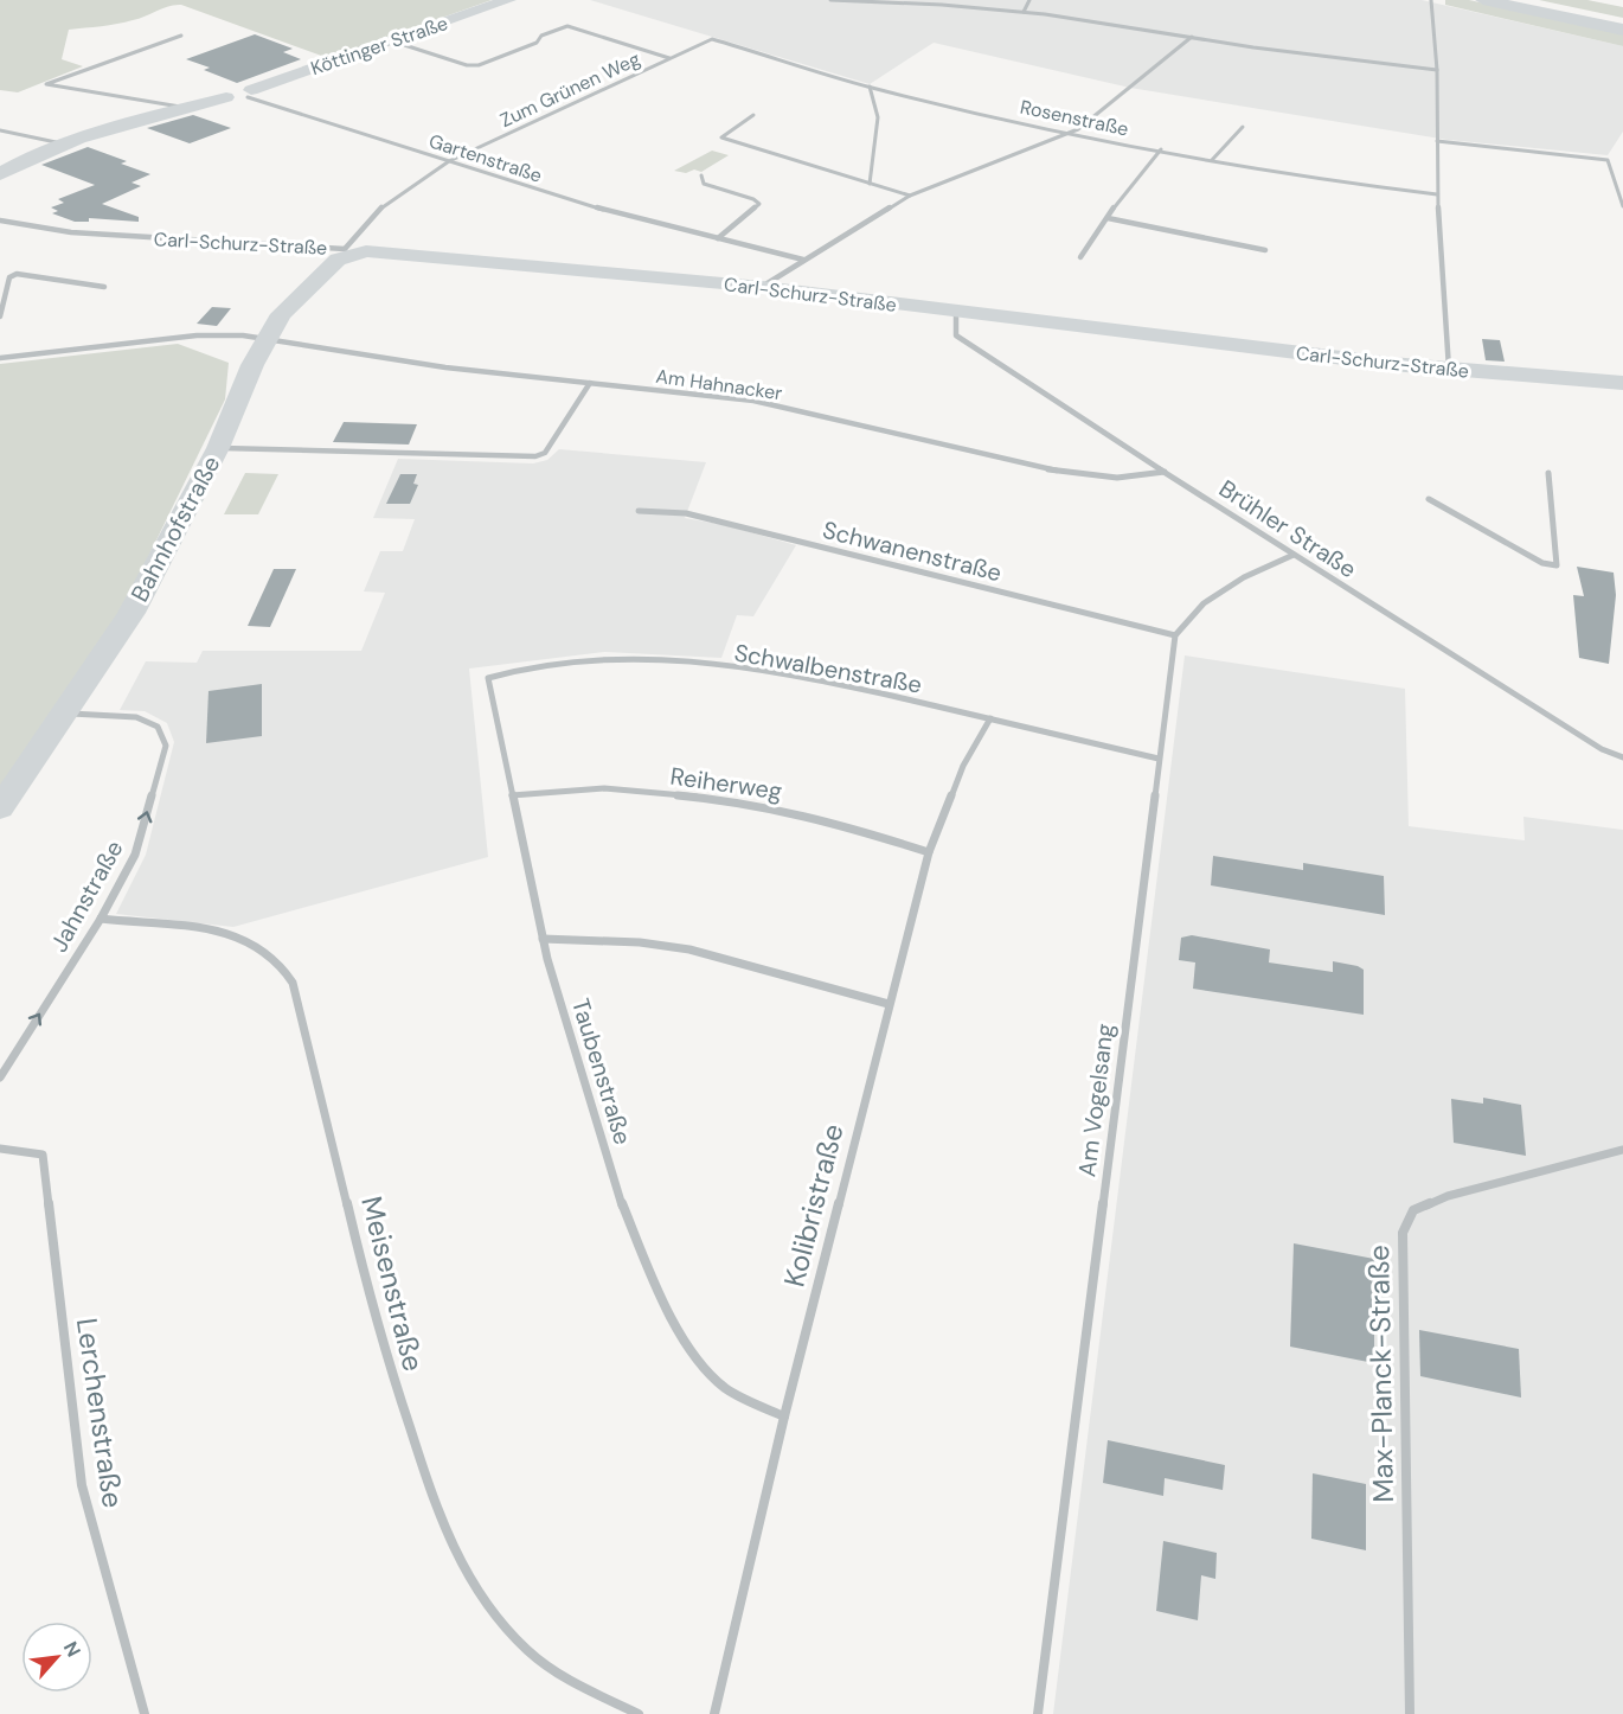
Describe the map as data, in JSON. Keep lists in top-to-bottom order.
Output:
{
  "streets": {
    "street": [
      "Köttinger Straße",
      "Zum Grünen Weg",
      "Rosenstraße",
      "Gartenstraße",
      "Carl-Schurz-Straße",
      "Am Hahnacker",
      "Bahnhofstraße",
      "Brühler Straße",
      "Schwanenstraße",
      "Schwalbenstraße",
      "Reiherweg",
      "Jahnstraße",
      "Taubenstraße",
      "Am Vogelsang",
      "Kolibristraße",
      "Meisenstraße",
      "Max-Planck-Straße",
      "Lerchenstraße"
    ]
  },
  "crossings": [
    ["Köttinger Straße", "Gartenstraße"],
    ["Zum Grünen Weg", "Rosenstraße"],
    ["Zum Grünen Weg", "Gartenstraße"],
    ["Zum Grünen Weg", "Carl-Schurz-Straße"],
    ["Zum Grünen Weg", "Bahnhofstraße"],
    ["Carl-Schurz-Straße", "Bahnhofstraße"],
    ["Carl-Schurz-Straße", "Brühler Straße"],
    ["Am Hahnacker", "Bahnhofstraße"],
    ["Am Hahnacker", "Brühler Straße"],
    ["Bahnhofstraße", "Jahnstraße"],
    ["Schwanenstraße", "Am Vogelsang"],
    ["Schwalbenstraße", "Taubenstraße"],
    ["Schwalbenstraße", "Am Vogelsang"],
    ["Schwalbenstraße", "Kolibristraße"],
    ["Reiherweg", "Taubenstraße"],
    ["Reiherweg", "Kolibristraße"],
    ["Jahnstraße", "Meisenstraße"],
    ["Taubenstraße", "Kolibristraße"]
  ],
  "north": "top right"
}
